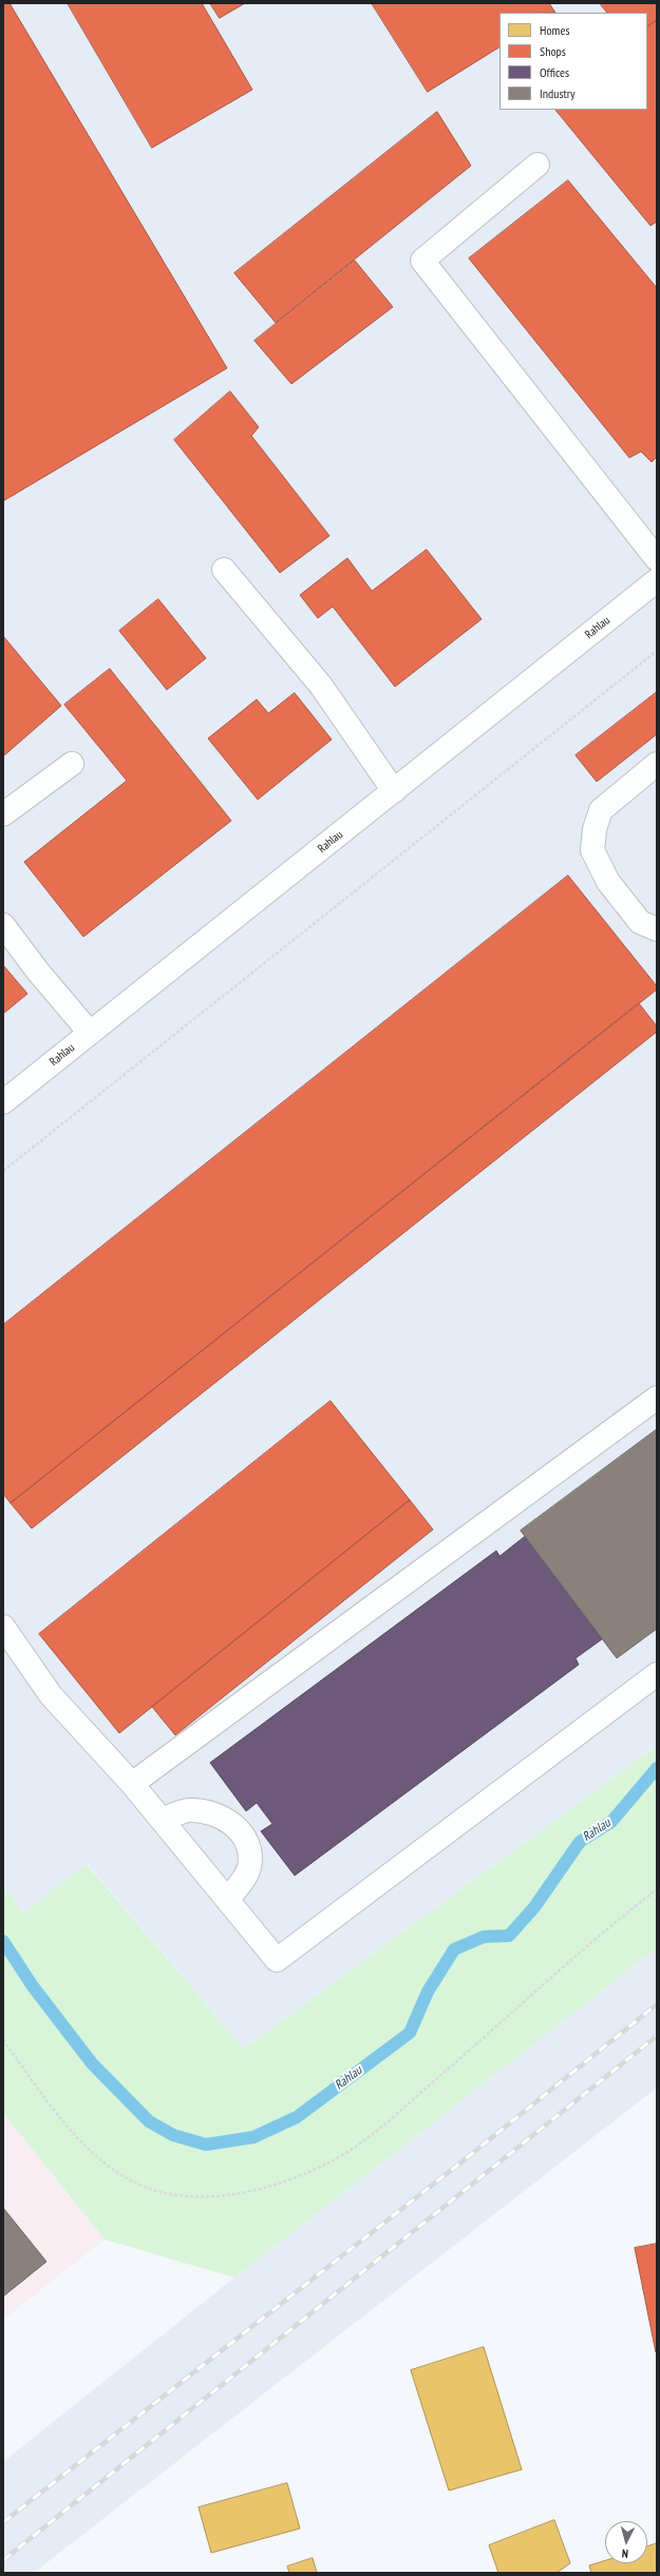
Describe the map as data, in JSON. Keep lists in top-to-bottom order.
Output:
{
  "streets": {
    "street": ["Rahlau"]
  },
  "water": ["Rahlau"],
  "legend": [
    "Homes",
    "Shops",
    "Offices",
    "Industry"
  ],
  "north": "bottom"
}
